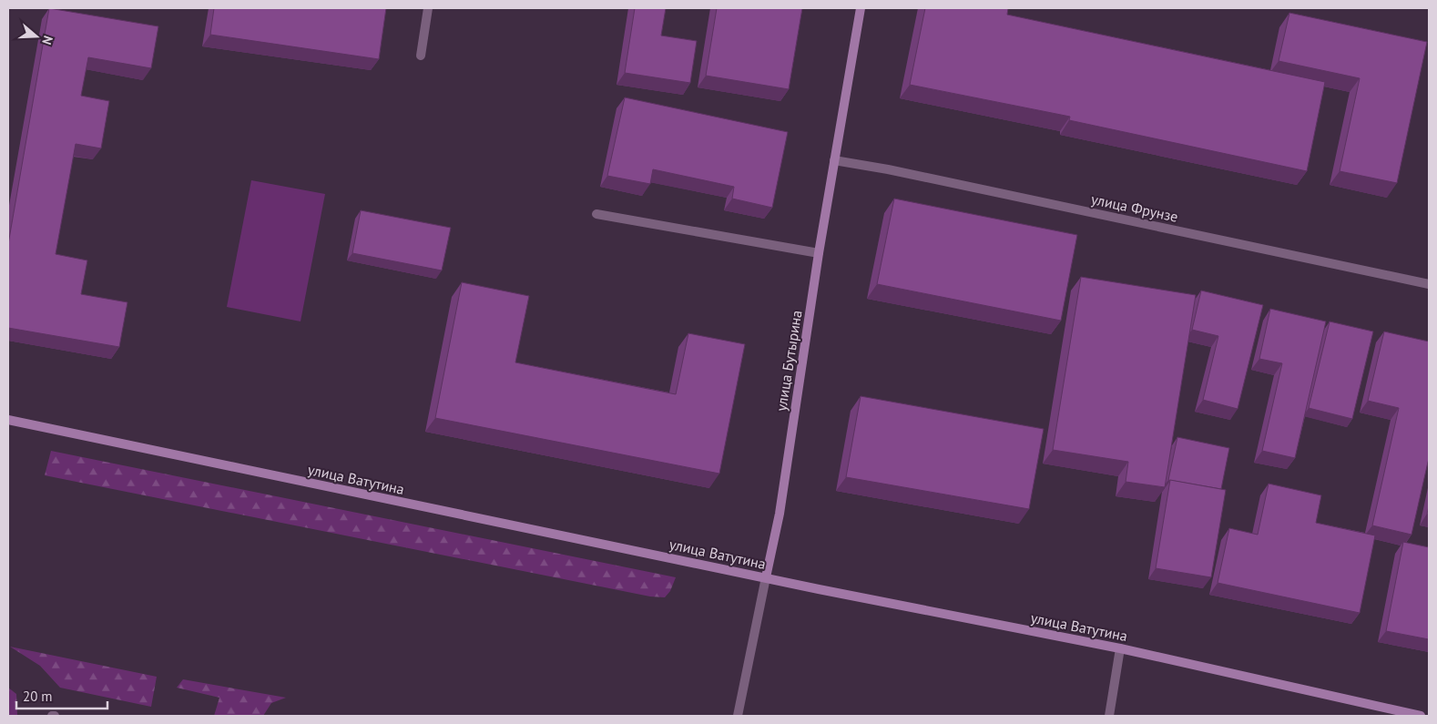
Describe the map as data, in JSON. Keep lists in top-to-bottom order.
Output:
{
  "streets": {
    "main road": ["улица Бутырина", "улица Ватутина"],
    "street": ["улица Фрунзе"]
  },
  "crossings": [
    ["улица Фрунзе", "улица Бутырина"],
    ["улица Бутырина", "улица Ватутина"]
  ],
  "scale_bar": "20 m",
  "north": "right"
}
